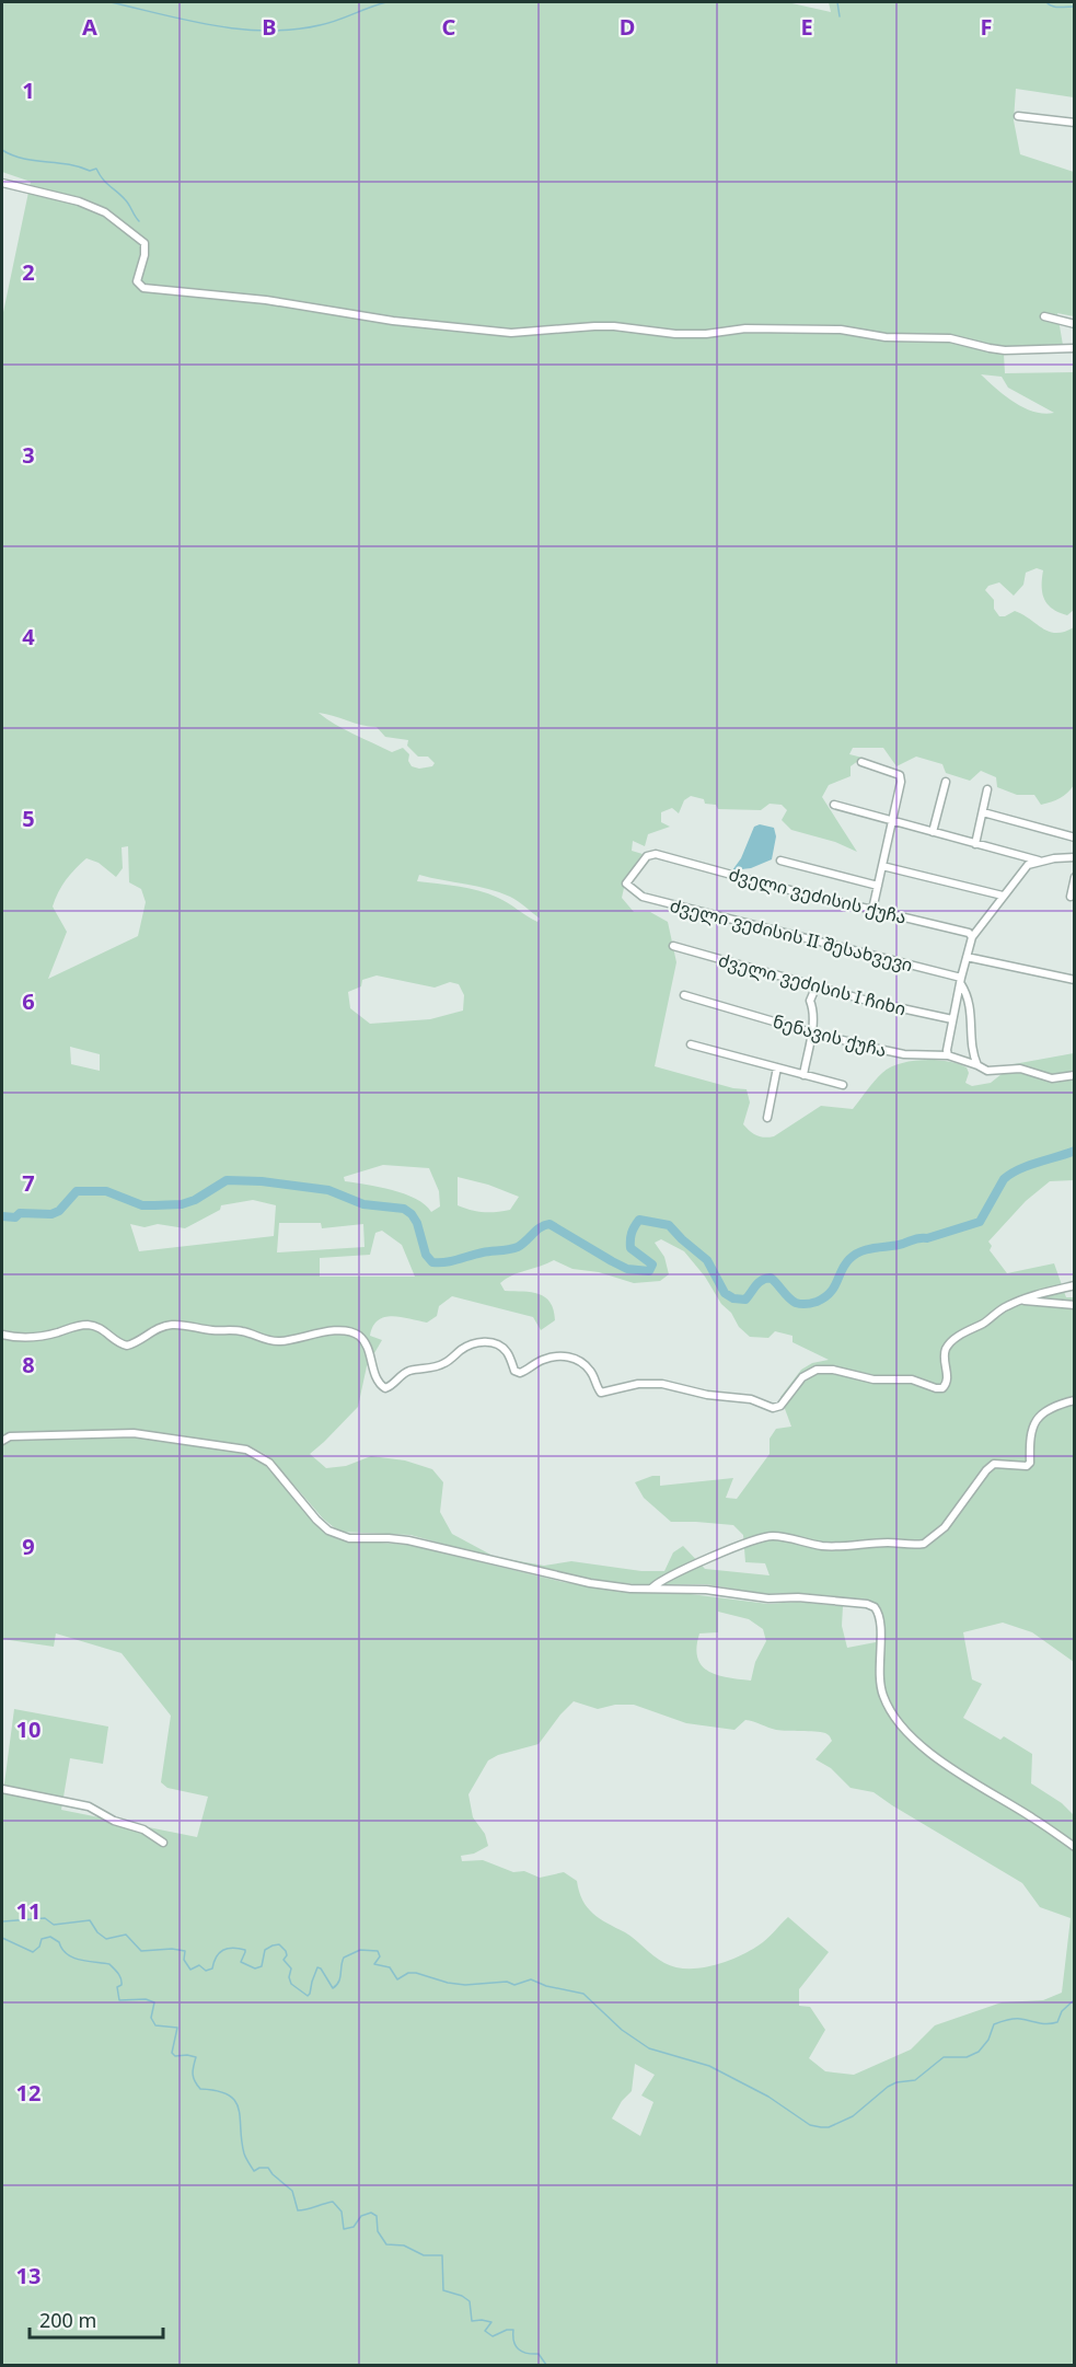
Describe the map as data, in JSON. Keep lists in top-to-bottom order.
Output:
{
  "streets": {
    "street": [
      "ძველი ვეძისის ქუჩა",
      "ძველი ვეძისის II შესახვევი",
      "ძველი ვეძისის I ჩიხი",
      "ნენავის ქუჩა"
    ]
  },
  "crossings": [
    ["ძველი ვეძისის ქუჩა", "ძველი ვეძისის II შესახვევი"]
  ],
  "scale_bar": "200 m",
  "grid": {
    "columns": [
      "A",
      "B",
      "C",
      "D",
      "E",
      "F"
    ],
    "rows": [
      "1",
      "2",
      "3",
      "4",
      "5",
      "6",
      "7",
      "8",
      "9",
      "10",
      "11",
      "12",
      "13"
    ]
  }
}
